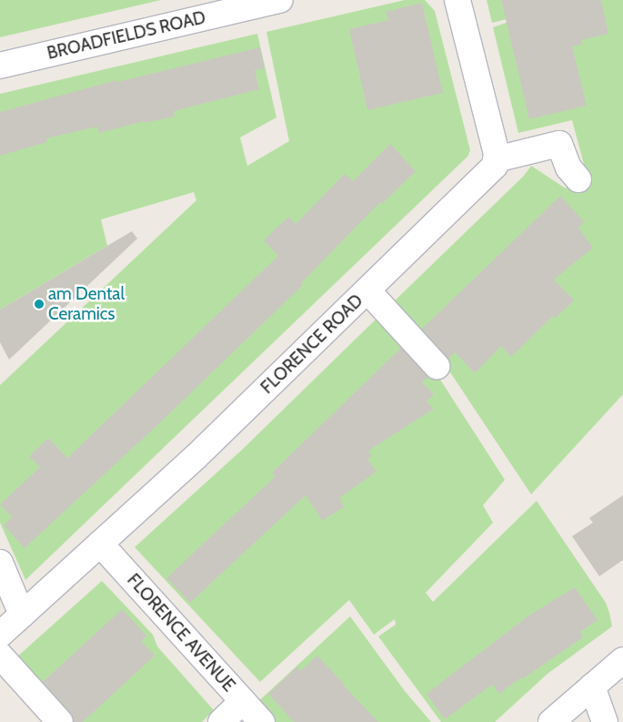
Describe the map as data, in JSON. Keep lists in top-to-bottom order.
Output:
{
  "streets": {
    "street": ["BROADFIELDS ROAD", "FLORENCE ROAD", "FLORENCE AVENUE"]
  },
  "crossings": [
    ["FLORENCE ROAD", "FLORENCE AVENUE"]
  ],
  "places": ["am Dental Ceramics"]
}
